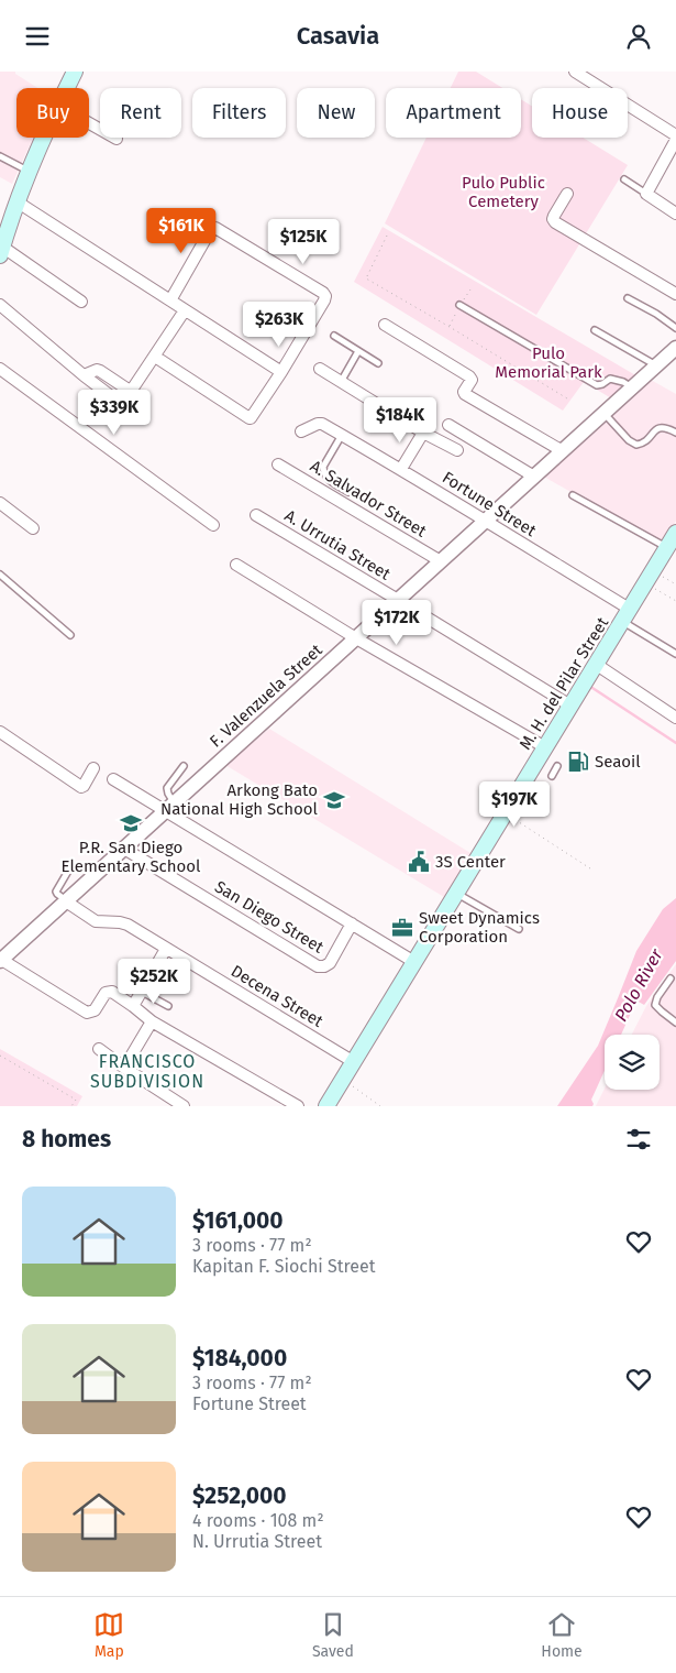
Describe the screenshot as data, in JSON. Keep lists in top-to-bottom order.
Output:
{
  "streets": {
    "main road": ["M. H. del Pilar Street"],
    "street": [
      "A. Salvador Street",
      "Fortune Street",
      "A. Urrutia Street",
      "F. Valenzuela Street",
      "San Diego Street",
      "Decena Street"
    ]
  },
  "crossings": [
    ["A. Salvador Street", "F. Valenzuela Street"],
    ["Fortune Street", "M. H. del Pilar Street"],
    ["Fortune Street", "F. Valenzuela Street"],
    ["A. Urrutia Street", "M. H. del Pilar Street"],
    ["A. Urrutia Street", "F. Valenzuela Street"],
    ["M. H. del Pilar Street", "Decena Street"],
    ["F. Valenzuela Street", "San Diego Street"],
    ["F. Valenzuela Street", "Decena Street"]
  ],
  "districts": ["FRANCISCO SUBDIVISION"],
  "water": ["Polo River"],
  "parks": ["Pulo Public Cemetery", "Pulo Memorial Park"],
  "places": {
    "fuel station": ["Seaoil"],
    "school or university": ["Arkong Bato National High School", "P.R. San Diego Elementary School"],
    "public building": ["3S Center"],
    "office": ["Sweet Dynamics Corporation"]
  },
  "page": {
    "header": "Casavia",
    "chip": [
      "Buy",
      "Rent",
      "Filters",
      "New",
      "Apartment",
      "House"
    ],
    "price": [
      "$161K",
      "$125K",
      "$263K",
      "$339K",
      "$184K",
      "$172K",
      "$197K",
      "$252K"
    ],
    "heading": "8 homes",
    "list": [
      {
        "name": "$161,000",
        "note": "3 rooms · 77 m² · Kapitan F. Siochi Street"
      },
      {
        "name": "$184,000",
        "note": "3 rooms · 77 m² · Fortune Street"
      },
      {
        "name": "$252,000",
        "note": "4 rooms · 108 m² · N. Urrutia Street"
      }
    ],
    "tabs": ["Map", "Saved", "Home"]
  }
}
